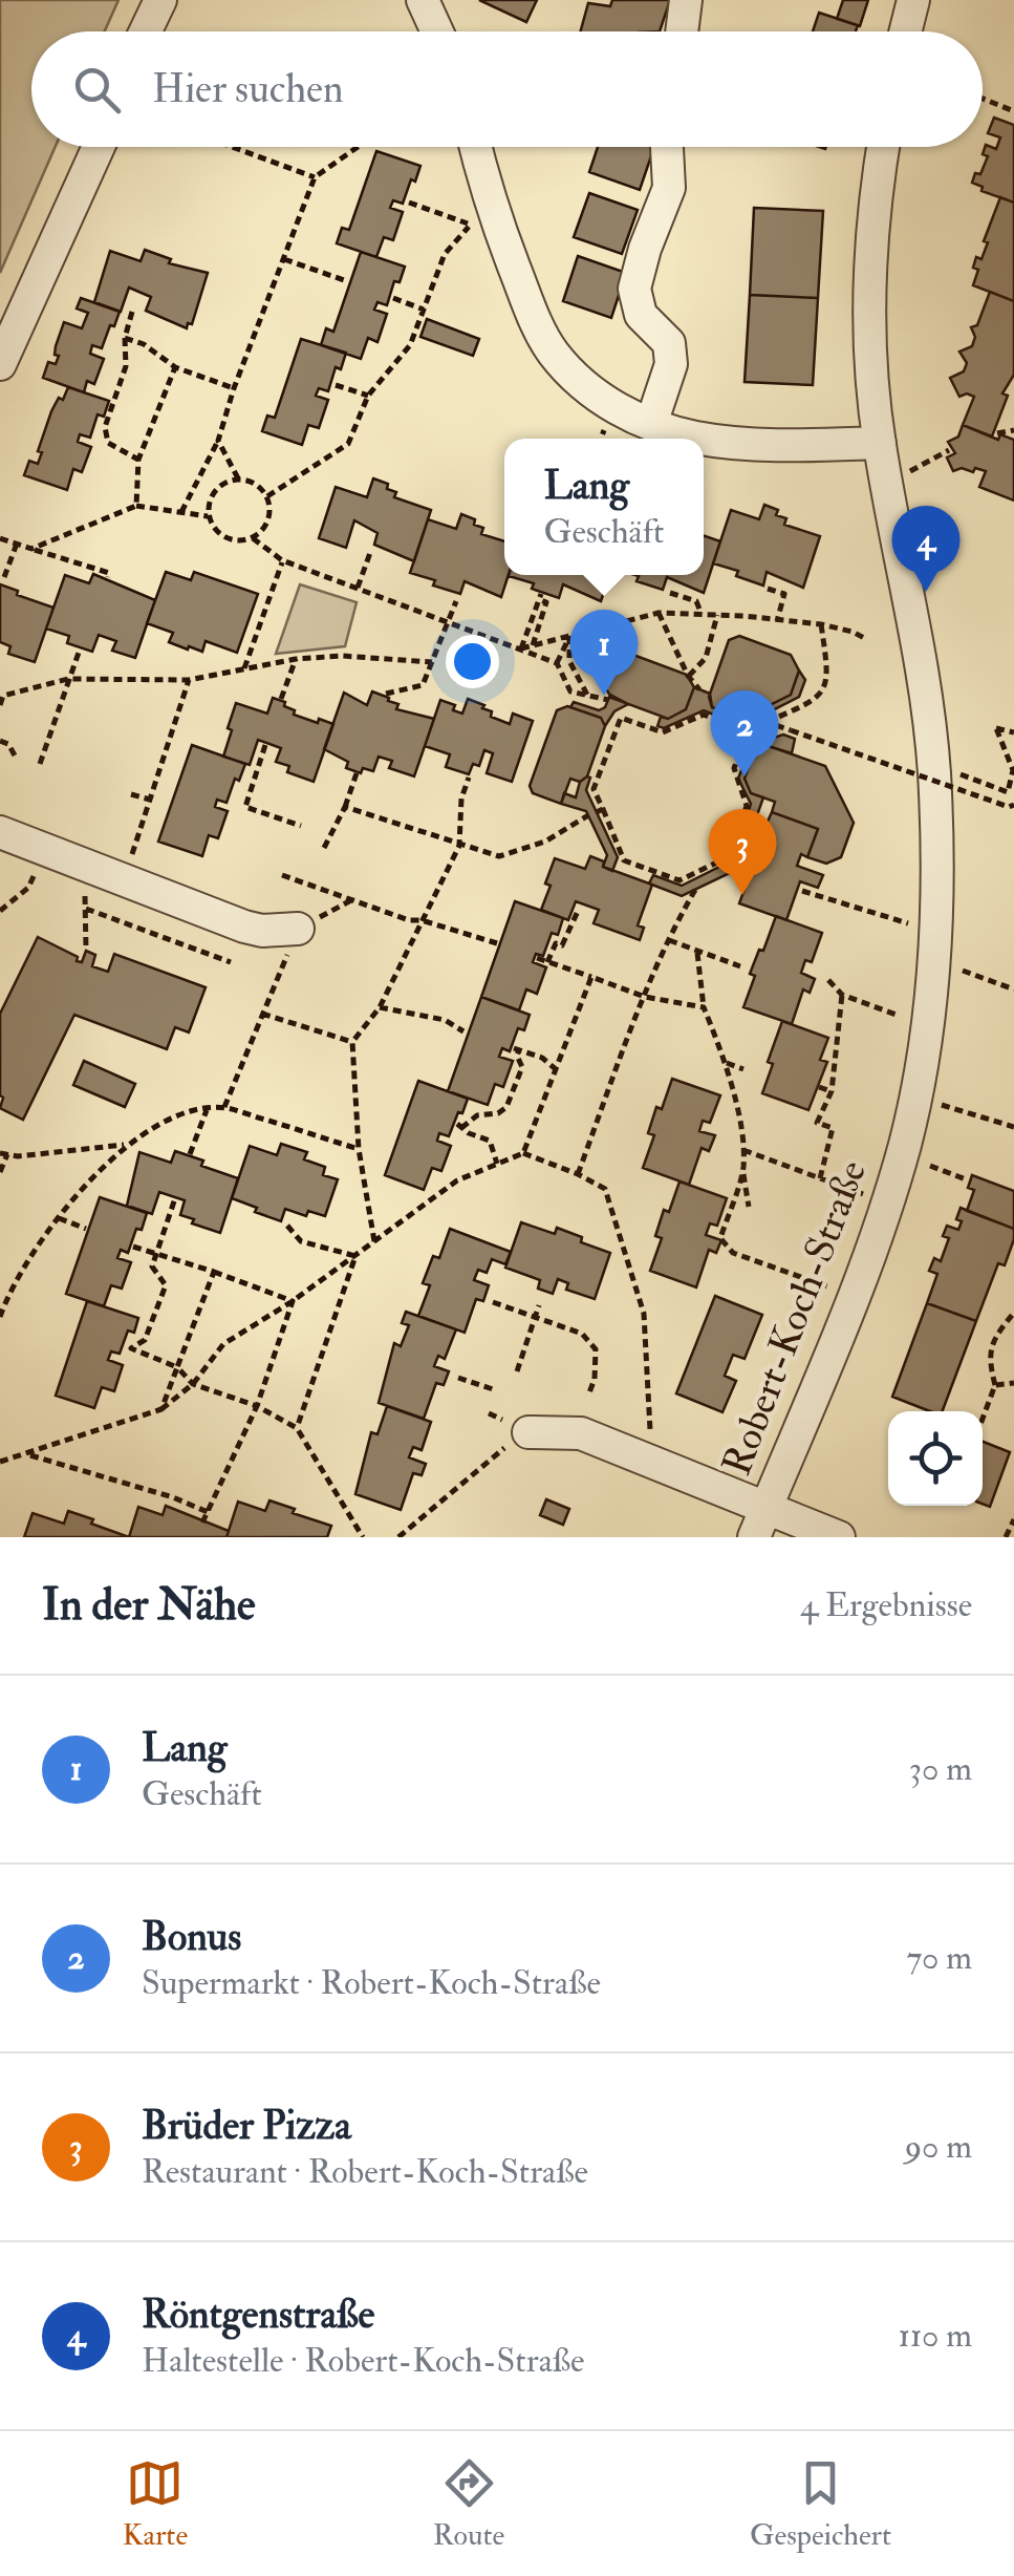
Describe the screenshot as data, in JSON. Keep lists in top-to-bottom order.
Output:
{
  "streets": {
    "street": ["Robert-Koch-Straße"]
  },
  "page": {
    "search": "Hier suchen",
    "popup": ["Lang", "Geschäft"],
    "pins": [
      "4",
      "1",
      "2",
      "3"
    ],
    "heading": ["In der Nähe", "4 Ergebnisse"],
    "list": [
      {
        "mark": "1",
        "name": "Lang",
        "note": "Geschäft",
        "value": "30 m"
      },
      {
        "mark": "2",
        "name": "Bonus",
        "note": "Supermarkt · Robert-Koch-Straße",
        "value": "70 m"
      },
      {
        "mark": "3",
        "name": "Brüder Pizza",
        "note": "Restaurant · Robert-Koch-Straße",
        "value": "90 m"
      },
      {
        "mark": "4",
        "name": "Röntgenstraße",
        "note": "Haltestelle · Robert-Koch-Straße",
        "value": "110 m"
      }
    ],
    "nav": ["Karte", "Route", "Gespeichert"]
  }
}
